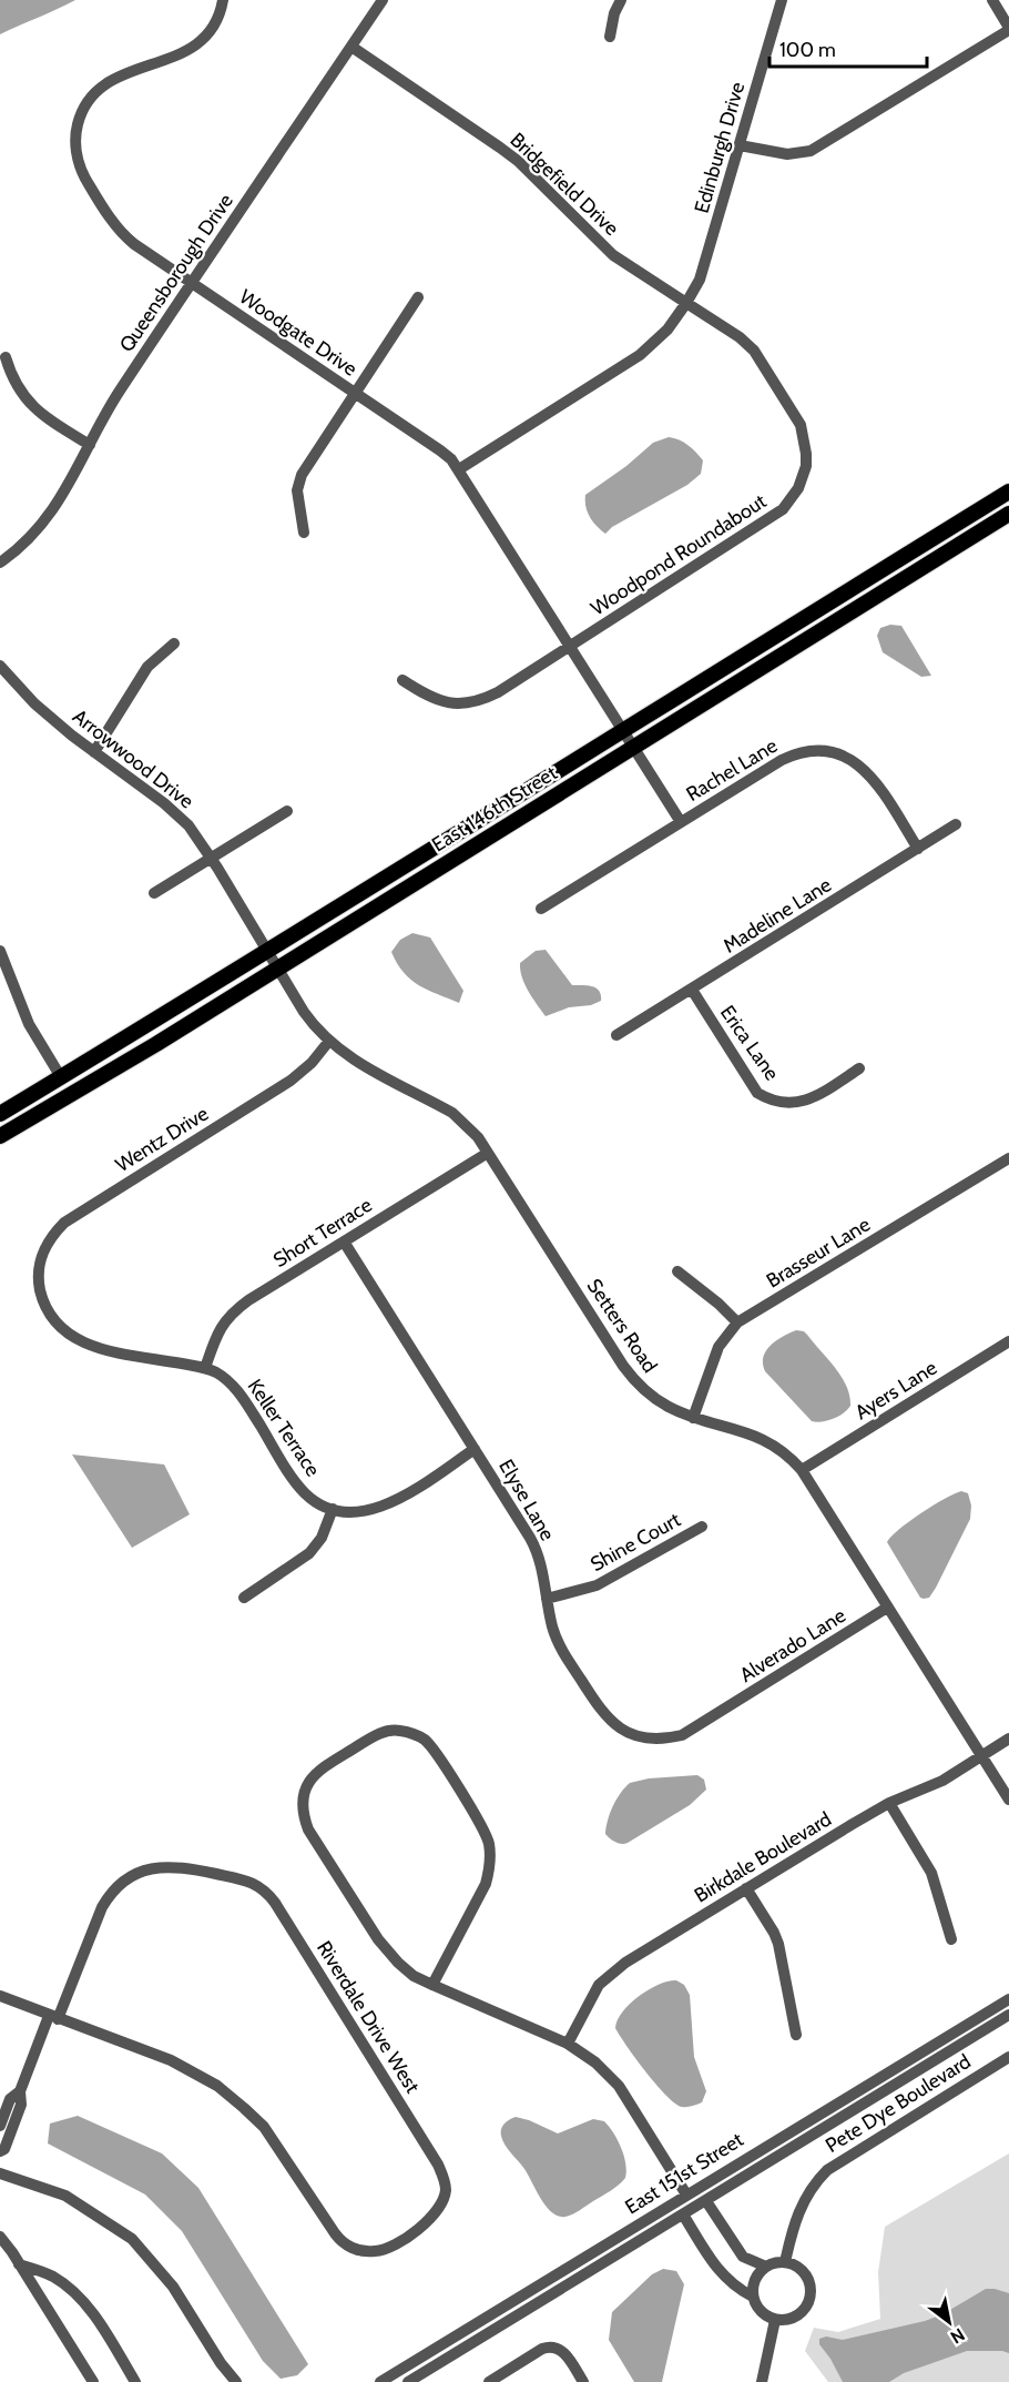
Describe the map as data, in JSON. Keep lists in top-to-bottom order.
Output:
{
  "streets": {
    "main road": ["East 146th Street"],
    "street": [
      "Edinburgh Drive",
      "Bridgefield Drive",
      "Queensborough Drive",
      "Woodgate Drive",
      "Woodpond Roundabout",
      "Arrowwood Drive",
      "Rachel Lane",
      "Madeline Lane",
      "Erica Lane",
      "Wentz Drive",
      "Short Terrace",
      "Brasseur Lane",
      "Setters Road",
      "Ayers Lane",
      "Keller Terrace",
      "Elyse Lane",
      "Shine Court",
      "Alverado Lane",
      "Birkdale Boulevard",
      "Riverdale Drive West",
      "Pete Dye Boulevard",
      "East 151st Street"
    ]
  },
  "crossings": [
    ["Edinburgh Drive", "Bridgefield Drive"],
    ["Edinburgh Drive", "Woodpond Roundabout"],
    ["Bridgefield Drive", "Queensborough Drive"],
    ["Bridgefield Drive", "Woodpond Roundabout"],
    ["Queensborough Drive", "Woodgate Drive"],
    ["Woodgate Drive", "Woodpond Roundabout"],
    ["Woodgate Drive", "Rachel Lane"],
    ["Woodgate Drive", "East 146th Street"],
    ["Arrowwood Drive", "East 146th Street"],
    ["Arrowwood Drive", "Setters Road"],
    ["Rachel Lane", "Madeline Lane"],
    ["East 146th Street", "Setters Road"],
    ["Madeline Lane", "Erica Lane"],
    ["Wentz Drive", "Setters Road"],
    ["Wentz Drive", "Keller Terrace"],
    ["Short Terrace", "Setters Road"],
    ["Short Terrace", "Keller Terrace"],
    ["Short Terrace", "Elyse Lane"],
    ["Brasseur Lane", "Setters Road"],
    ["Setters Road", "Ayers Lane"],
    ["Setters Road", "Alverado Lane"],
    ["Setters Road", "Birkdale Boulevard"],
    ["Keller Terrace", "Elyse Lane"],
    ["Elyse Lane", "Shine Court"],
    ["Elyse Lane", "Alverado Lane"]
  ],
  "scale_bar": "100 m",
  "north": "bottom right"
}
